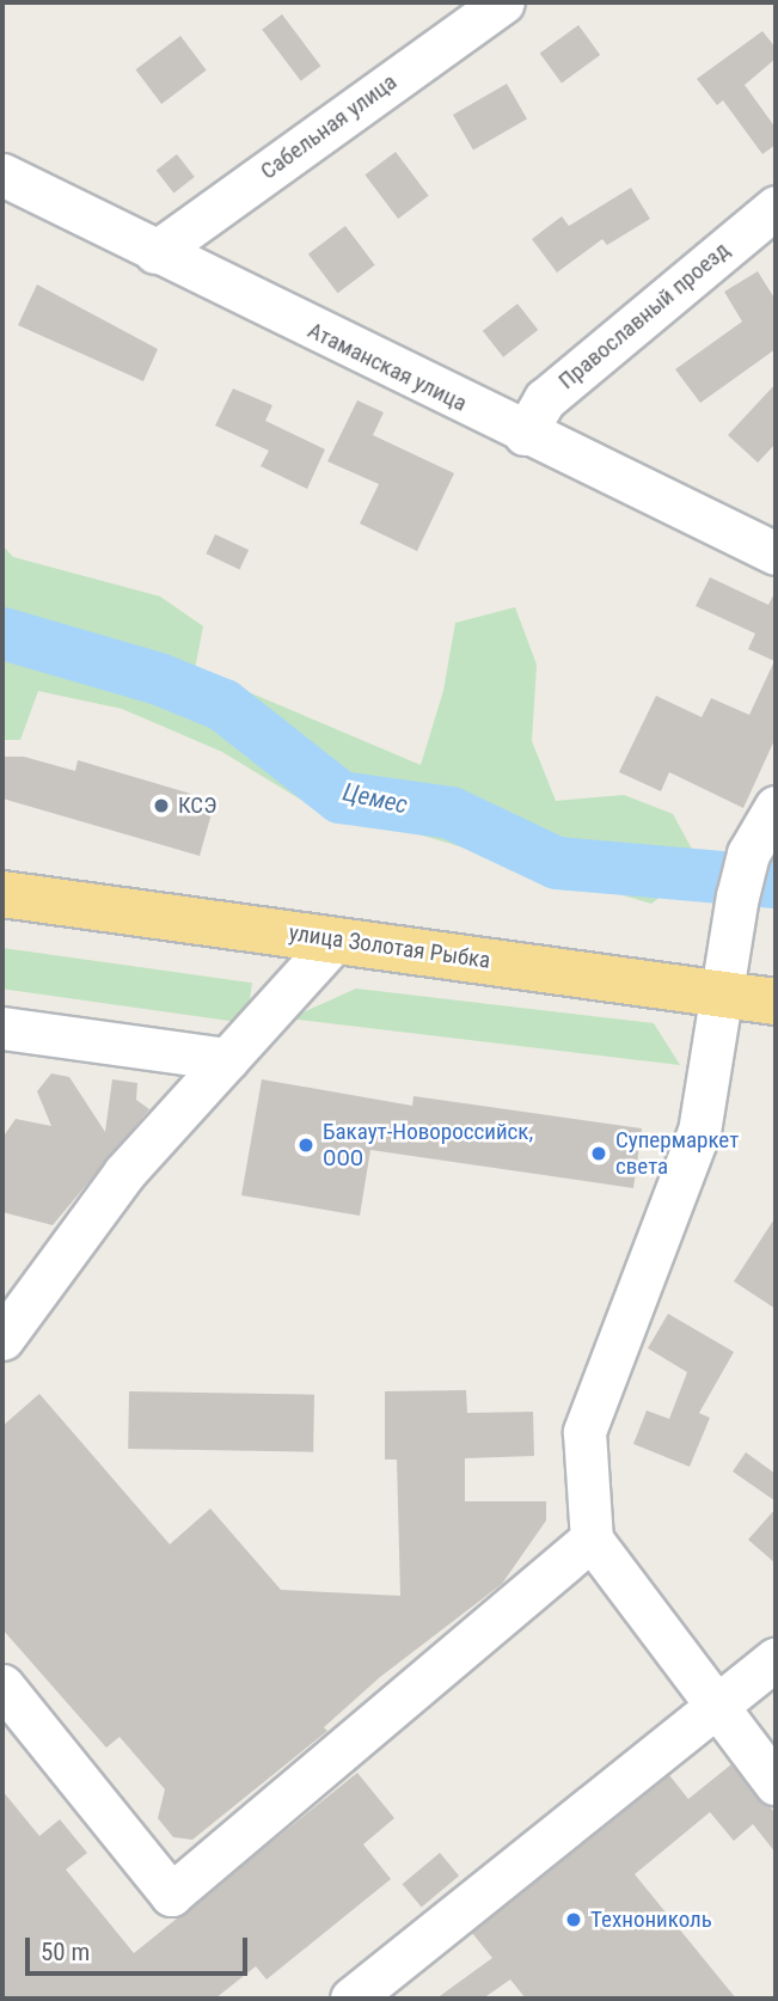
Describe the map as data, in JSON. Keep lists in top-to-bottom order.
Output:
{
  "streets": {
    "highway": ["улица Золотая Рыбка"],
    "street": ["Сабельная улица", "Православный проезд", "Атаманская улица"]
  },
  "crossings": [
    ["Сабельная улица", "Атаманская улица"],
    ["Православный проезд", "Атаманская улица"]
  ],
  "water": ["Цемес"],
  "places": [
    "КСЭ",
    "Бакаут-Новороссийск, ООО",
    "Супермаркет света",
    "Технониколь"
  ],
  "scale_bar": "50 m"
}
